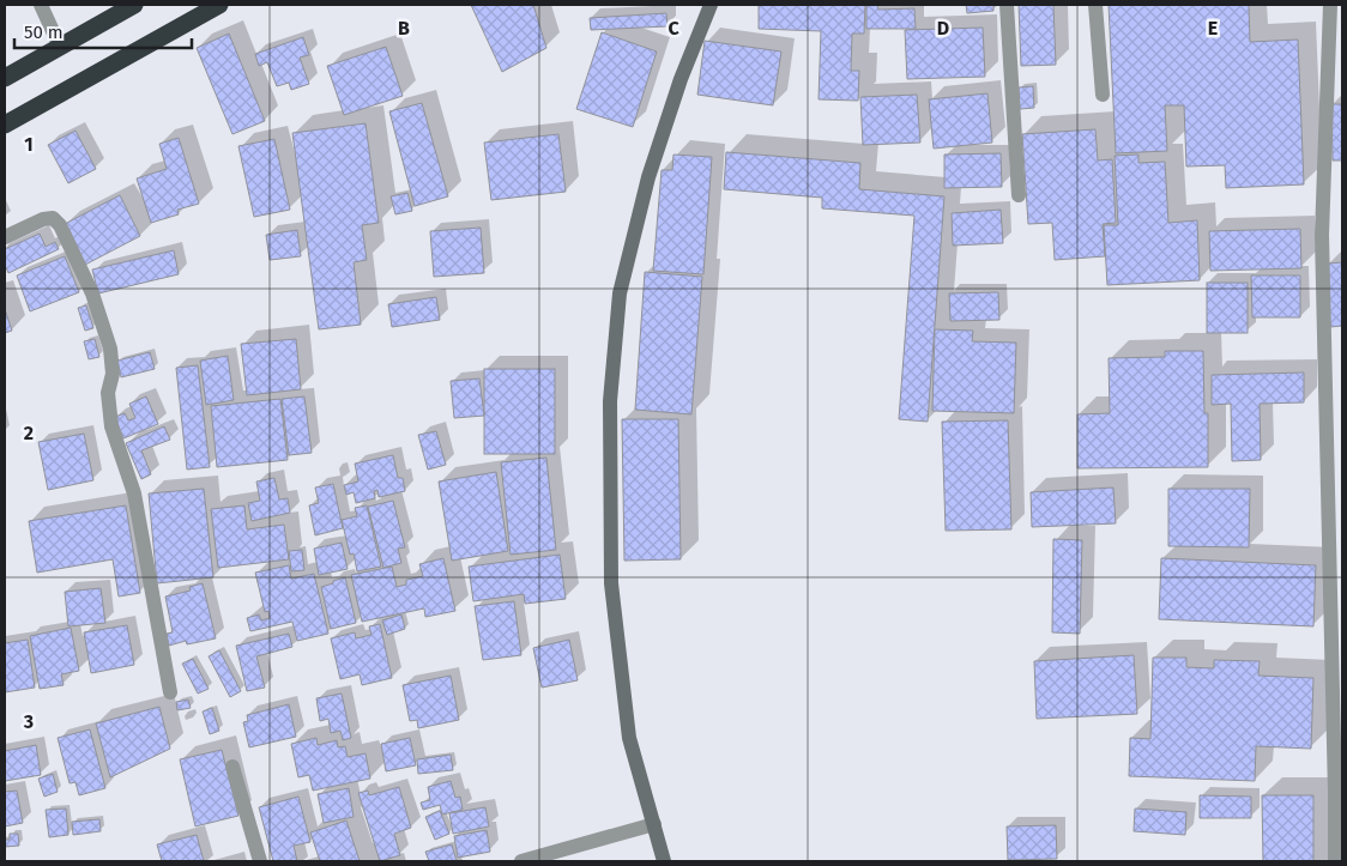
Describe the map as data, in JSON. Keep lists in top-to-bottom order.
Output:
{
  "scale_bar": "50 m",
  "grid": {
    "columns": [
      "B",
      "C",
      "D",
      "E"
    ],
    "rows": ["1", "2", "3"]
  }
}
